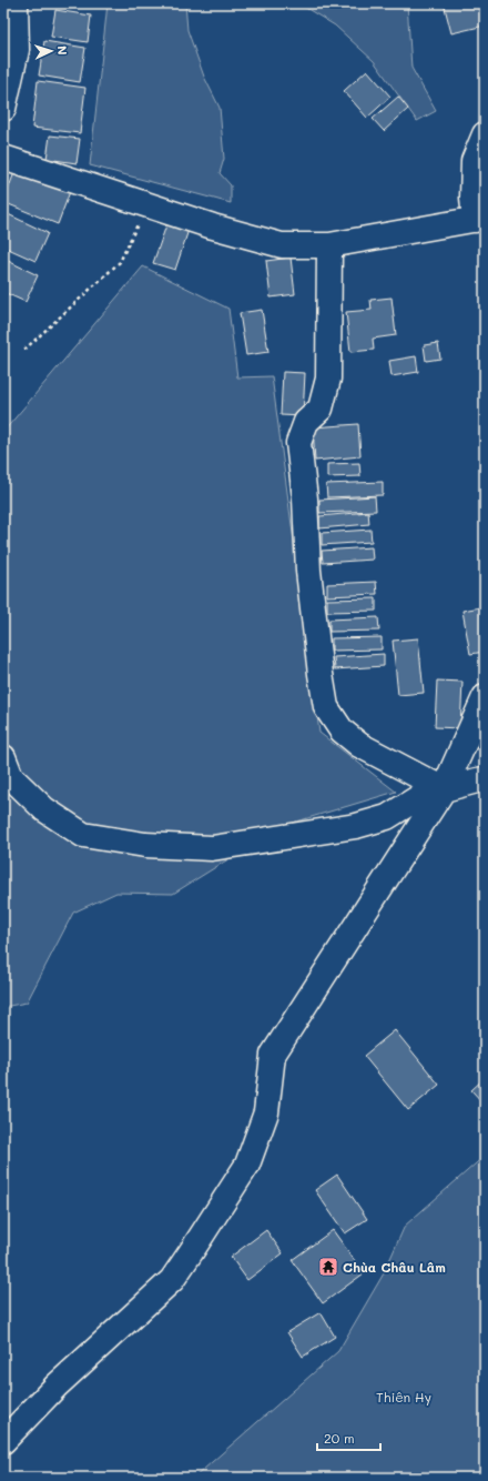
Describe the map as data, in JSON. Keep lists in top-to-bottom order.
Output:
{
  "parks": ["Thiên Hy"],
  "places": {
    "temple": ["Chùa Châu Lâm"]
  },
  "scale_bar": "20 m",
  "north": "right"
}
